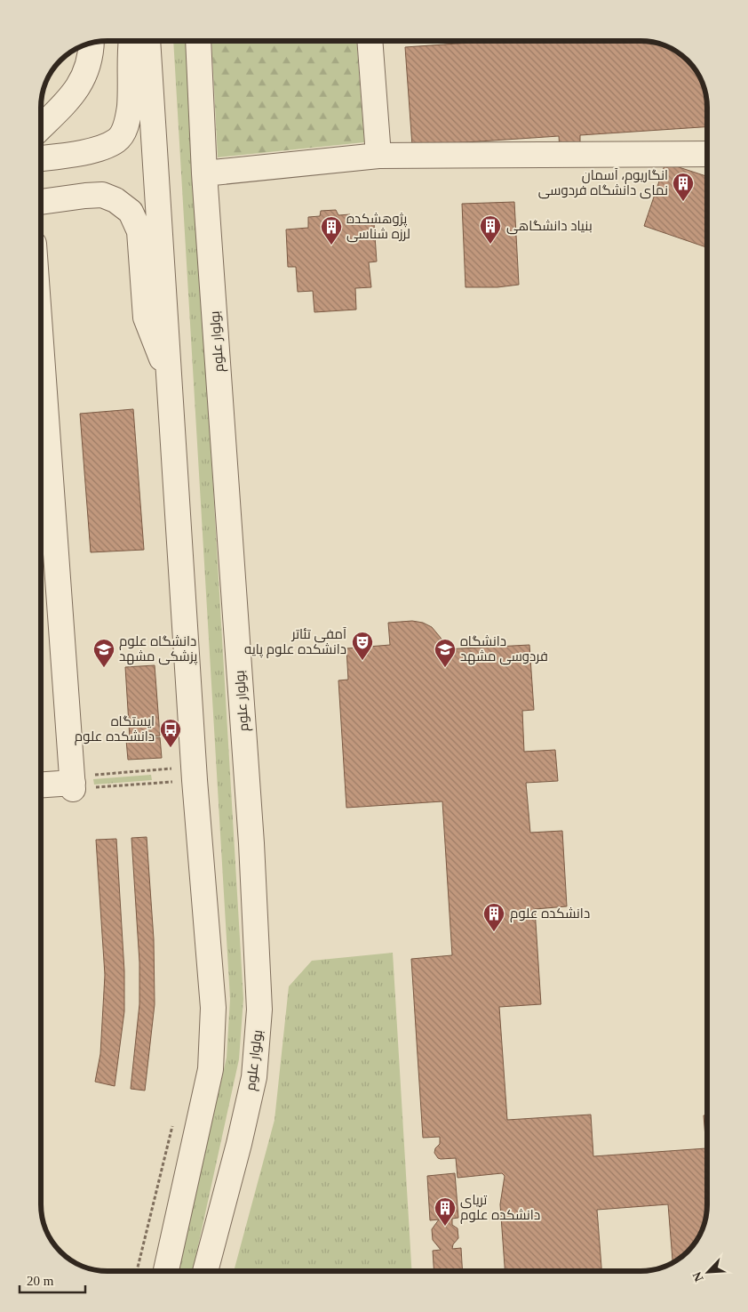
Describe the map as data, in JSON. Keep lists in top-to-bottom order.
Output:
{
  "streets": {
    "lane": ["بولوار علوم"]
  },
  "places": {
    "building": [
      "انگاریوم، آسمان نمای دانشگاه فردوسی",
      "بنیاد دانشگاهی",
      "پژوهشکده لرزه شناسی",
      "دانشکده علوم",
      "تریای دانشکده علوم"
    ],
    "theatre": ["آمفی تئاتر دانشکده علوم پایه"],
    "school or university": ["دانشگاه علوم پزشکی مشهد", "دانشگاه فردوسی مشهد"],
    "bus stop": ["ایستگاه دانشکده علوم"]
  },
  "scale_bar": "20 m",
  "north": "bottom left"
}
